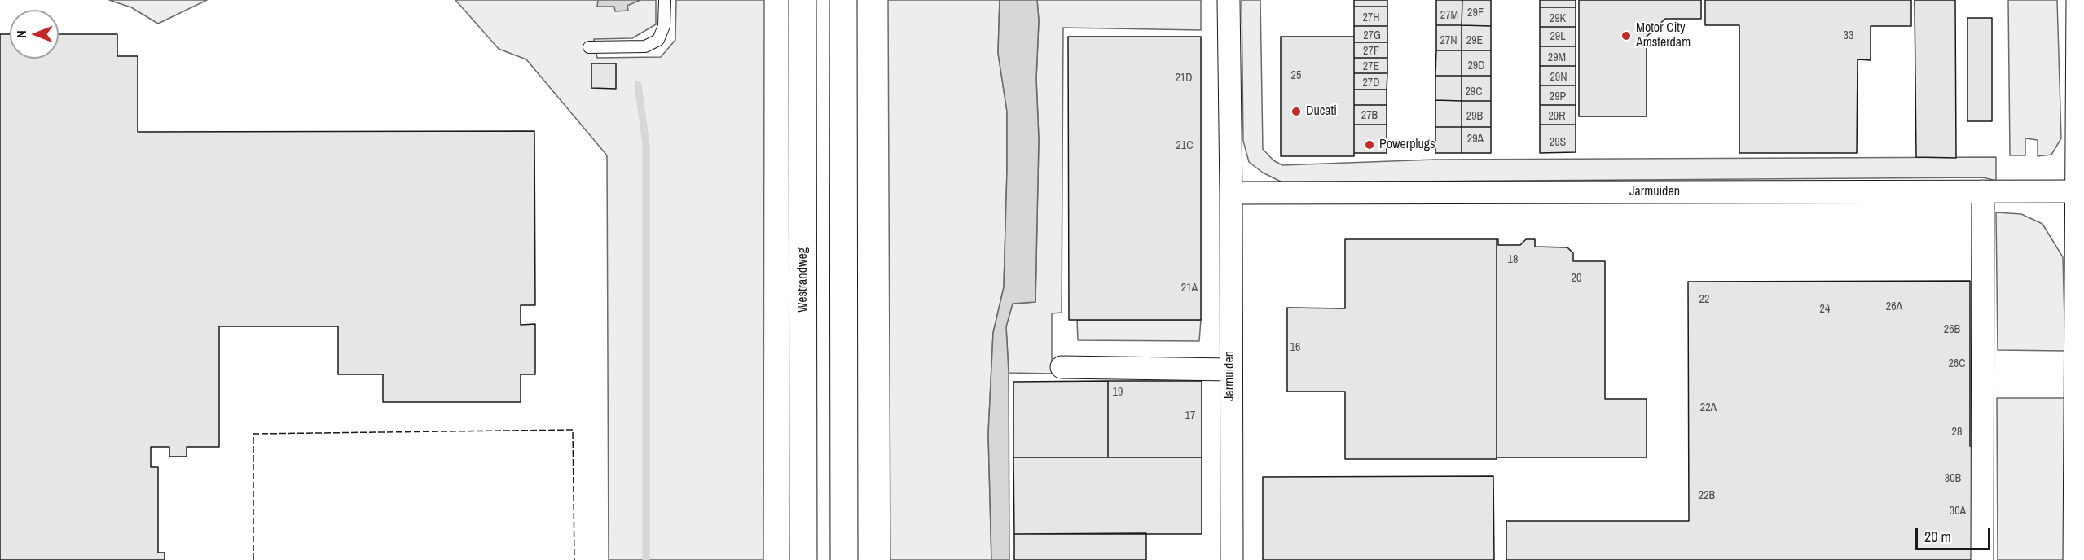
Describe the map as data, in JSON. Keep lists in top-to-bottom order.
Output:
{
  "streets": {
    "main road": ["Westrandweg"],
    "street": ["Jarmuiden"]
  },
  "places": ["Motor City Amsterdam", "Ducati", "Powerplugs"],
  "house_numbers": [
    "29F",
    "27M",
    "27H",
    "29K",
    "27G",
    "33",
    "29L",
    "27N",
    "29E",
    "27F",
    "29M",
    "29D",
    "27E",
    "25",
    "29N",
    "21D",
    "27D",
    "29C",
    "29P",
    "27B",
    "29B",
    "29R",
    "29A",
    "29S",
    "21C",
    "18",
    "20",
    "21A",
    "22",
    "26A",
    "24",
    "26B",
    "16",
    "26C",
    "19",
    "22A",
    "17",
    "28",
    "30B",
    "22B",
    "30A"
  ],
  "scale_bar": "20 m",
  "north": "left"
}
